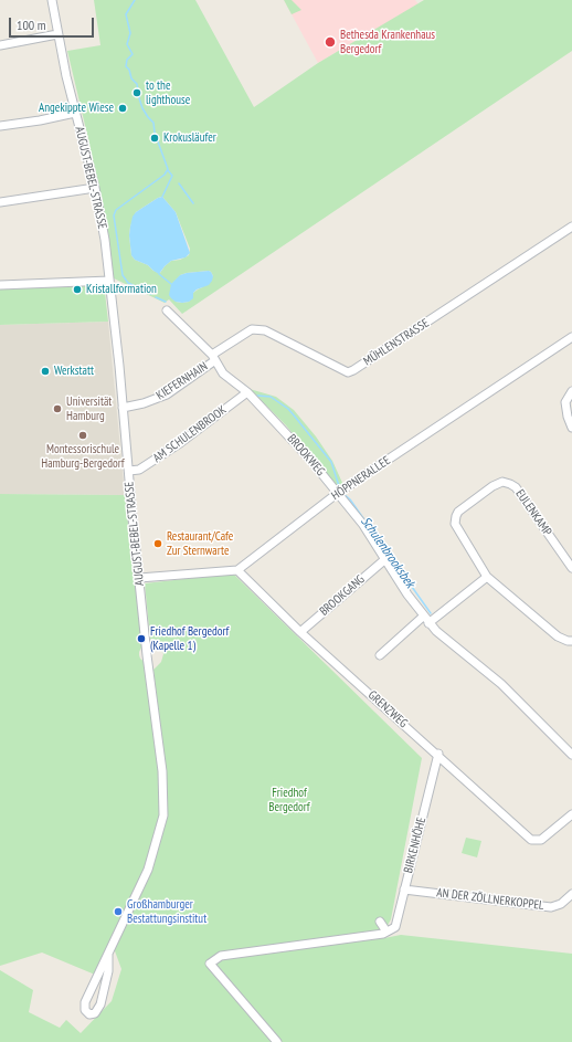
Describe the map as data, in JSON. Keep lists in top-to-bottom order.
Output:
{
  "streets": {
    "street": [
      "AUGUST-BEBEL-STRASSE",
      "MÜHLENSTRASSE",
      "KIEFERNHAIN",
      "AM SCHULENBROOK",
      "BROOKWEG",
      "HÖPPNERALLEE",
      "EULENKAMP",
      "BROOKGANG",
      "GRENZWEG",
      "BIRKENHÖHE",
      "AN DER ZÖLLNERKOPPEL"
    ]
  },
  "crossings": [
    ["AUGUST-BEBEL-STRASSE", "KIEFERNHAIN"],
    ["AUGUST-BEBEL-STRASSE", "AM SCHULENBROOK"],
    ["MÜHLENSTRASSE", "KIEFERNHAIN"],
    ["MÜHLENSTRASSE", "BROOKWEG"],
    ["KIEFERNHAIN", "BROOKWEG"],
    ["AM SCHULENBROOK", "BROOKWEG"],
    ["BROOKWEG", "HÖPPNERALLEE"],
    ["BROOKWEG", "BROOKGANG"],
    ["HÖPPNERALLEE", "GRENZWEG"],
    ["BROOKGANG", "GRENZWEG"],
    ["GRENZWEG", "BIRKENHÖHE"],
    ["BIRKENHÖHE", "AN DER ZÖLLNERKOPPEL"]
  ],
  "water": ["Schulenbrooksbek"],
  "parks": ["Friedhof Bergedorf"],
  "places": [
    "Bethesda Krankenhaus Bergedorf",
    "to the lighthouse",
    "Angekippte Wiese",
    "Krokusläufer",
    "Kristallformation",
    "Werkstatt",
    "Universität Hamburg",
    "Montessorischule Hamburg-Bergedorf",
    "Restaurant/Cafe Zur Sternwarte",
    "Friedhof Bergedorf (Kapelle 1)",
    "Großhamburger Bestattungsinstitut"
  ],
  "scale_bar": "100 m"
}
